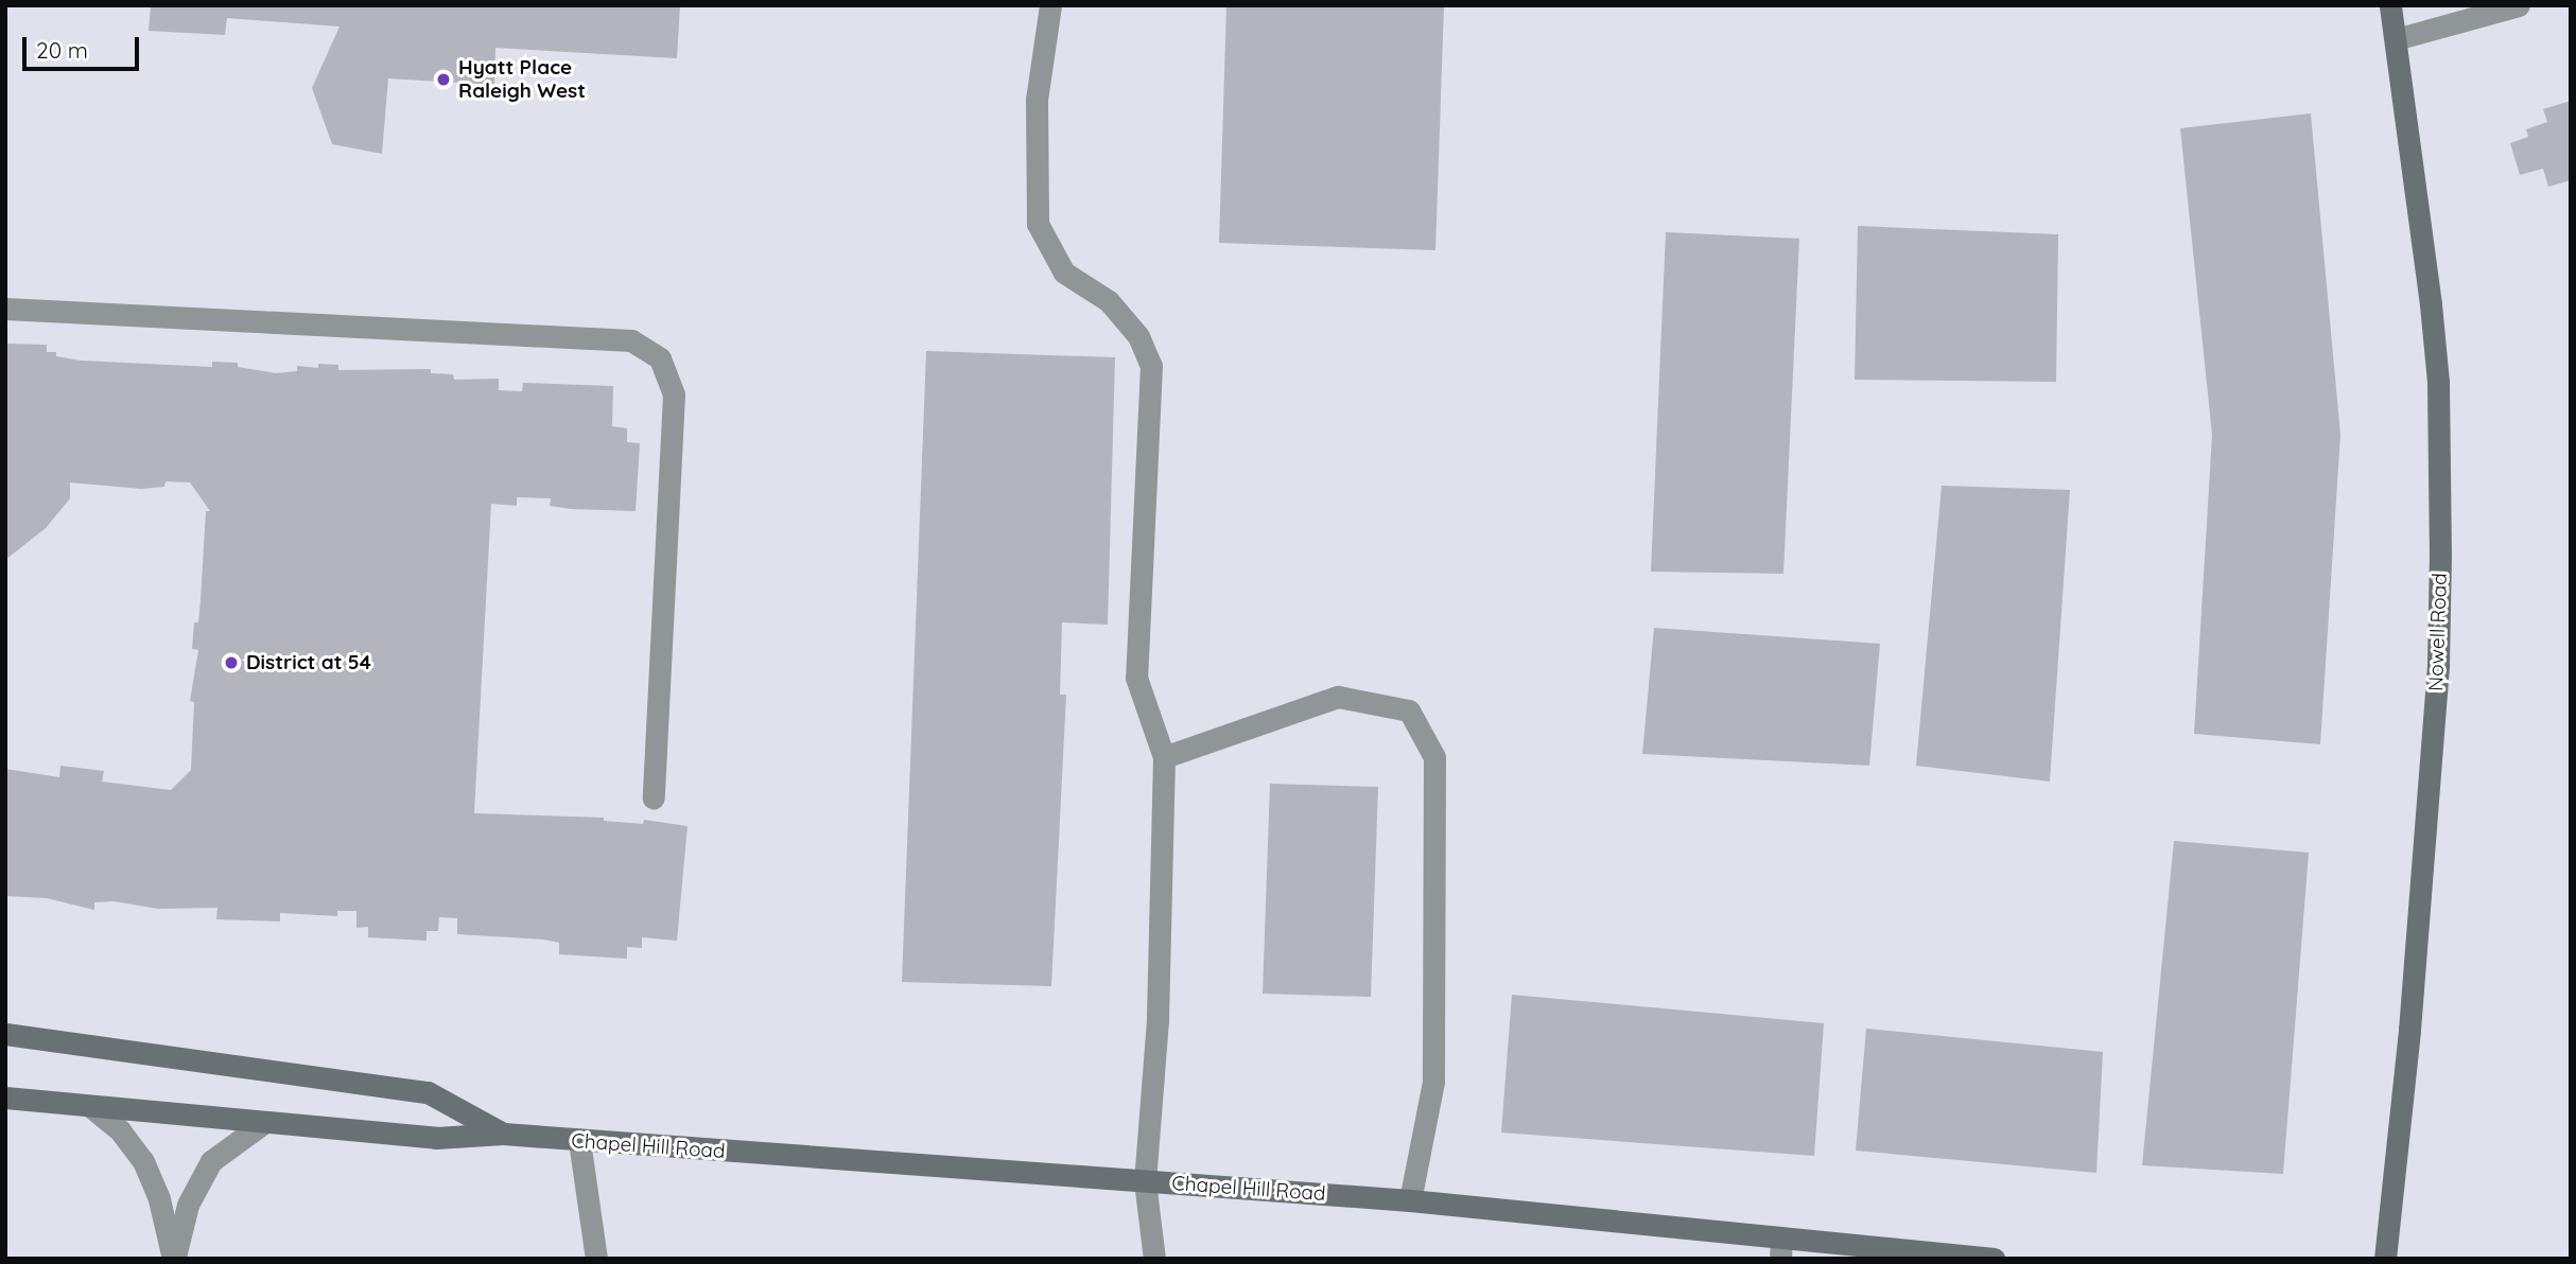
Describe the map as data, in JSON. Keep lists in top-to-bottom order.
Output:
{
  "streets": {
    "main road": ["Nowell Road", "Chapel Hill Road"]
  },
  "places": ["Hyatt Place Raleigh West", "District at 54"],
  "scale_bar": "20 m"
}
